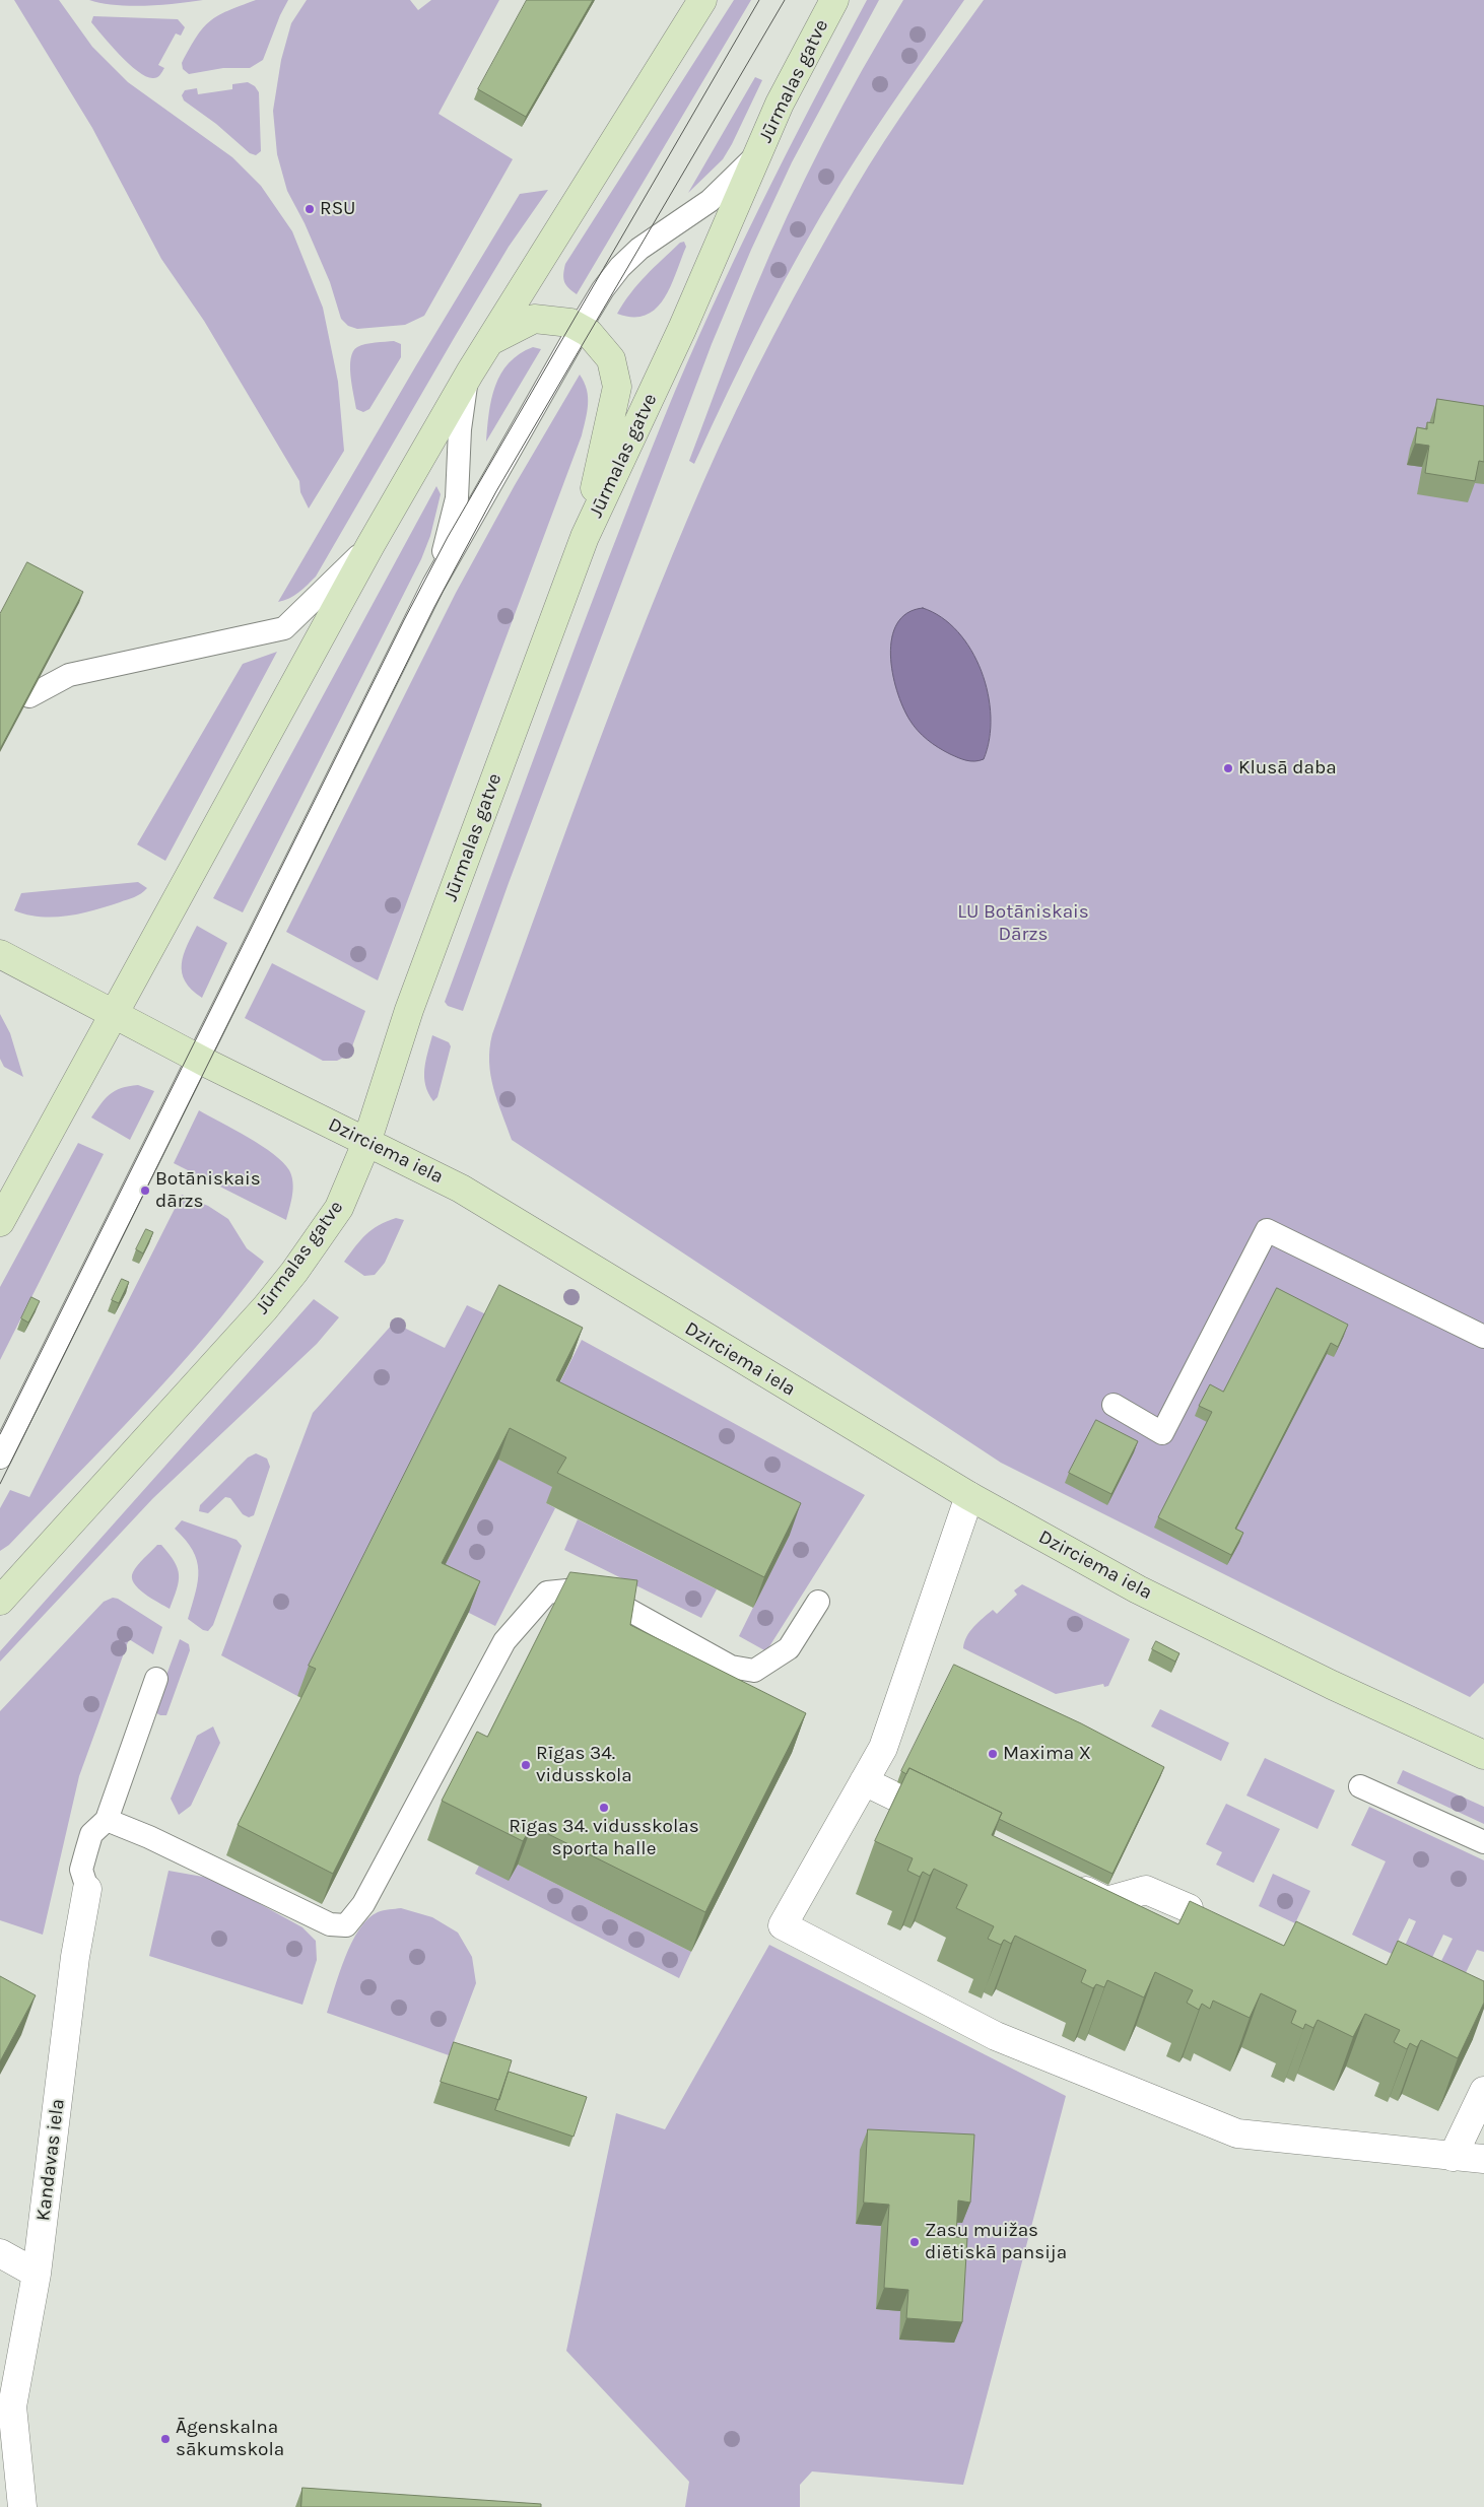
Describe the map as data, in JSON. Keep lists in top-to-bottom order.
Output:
{
  "streets": {
    "main road": ["Jūrmalas gatve", "Dzirciema iela"],
    "street": ["Kandavas iela"]
  },
  "crossings": [
    ["Jūrmalas gatve", "Dzirciema iela"]
  ],
  "parks": ["LU Botāniskais Dārzs"],
  "places": [
    "RSU",
    "Klusā daba",
    "Botāniskais dārzs",
    "Maxima X",
    "Rīgas 34. vidusskola",
    "Rīgas 34. vidusskolas sporta halle",
    "Zasu muižas diētiskā pansija",
    "Āgenskalna sākumskola"
  ]
}
